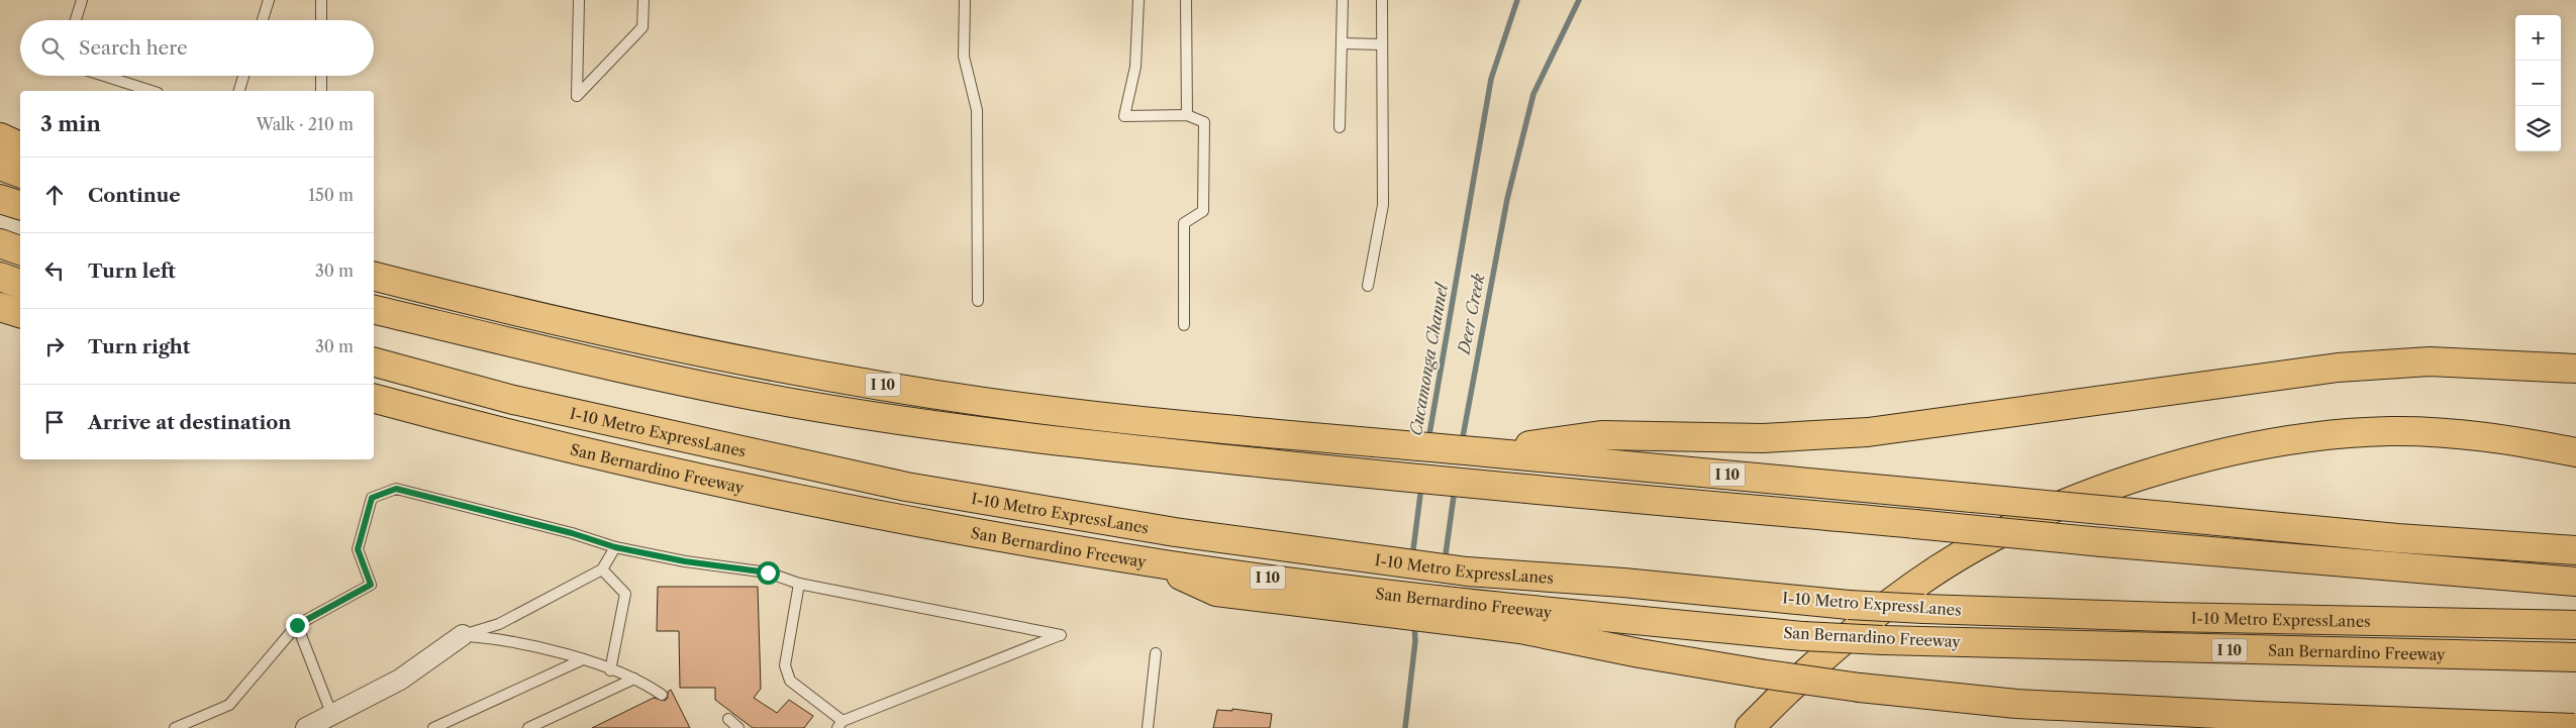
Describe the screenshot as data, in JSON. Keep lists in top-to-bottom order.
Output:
{
  "streets": {
    "highway": ["I 10", "I-10 Metro ExpressLanes", "San Bernardino Freeway"]
  },
  "water": ["Deer Creek", "Cucamonga Channel"],
  "page": {
    "map_buttons": ["+", "−"],
    "search": "Search here",
    "heading": ["3 min", "Walk · 210 m"],
    "list": [
      ["Continue", "150 m"],
      ["Turn left", "30 m"],
      ["Turn right", "30 m"],
      "Arrive at destination"
    ]
  }
}
